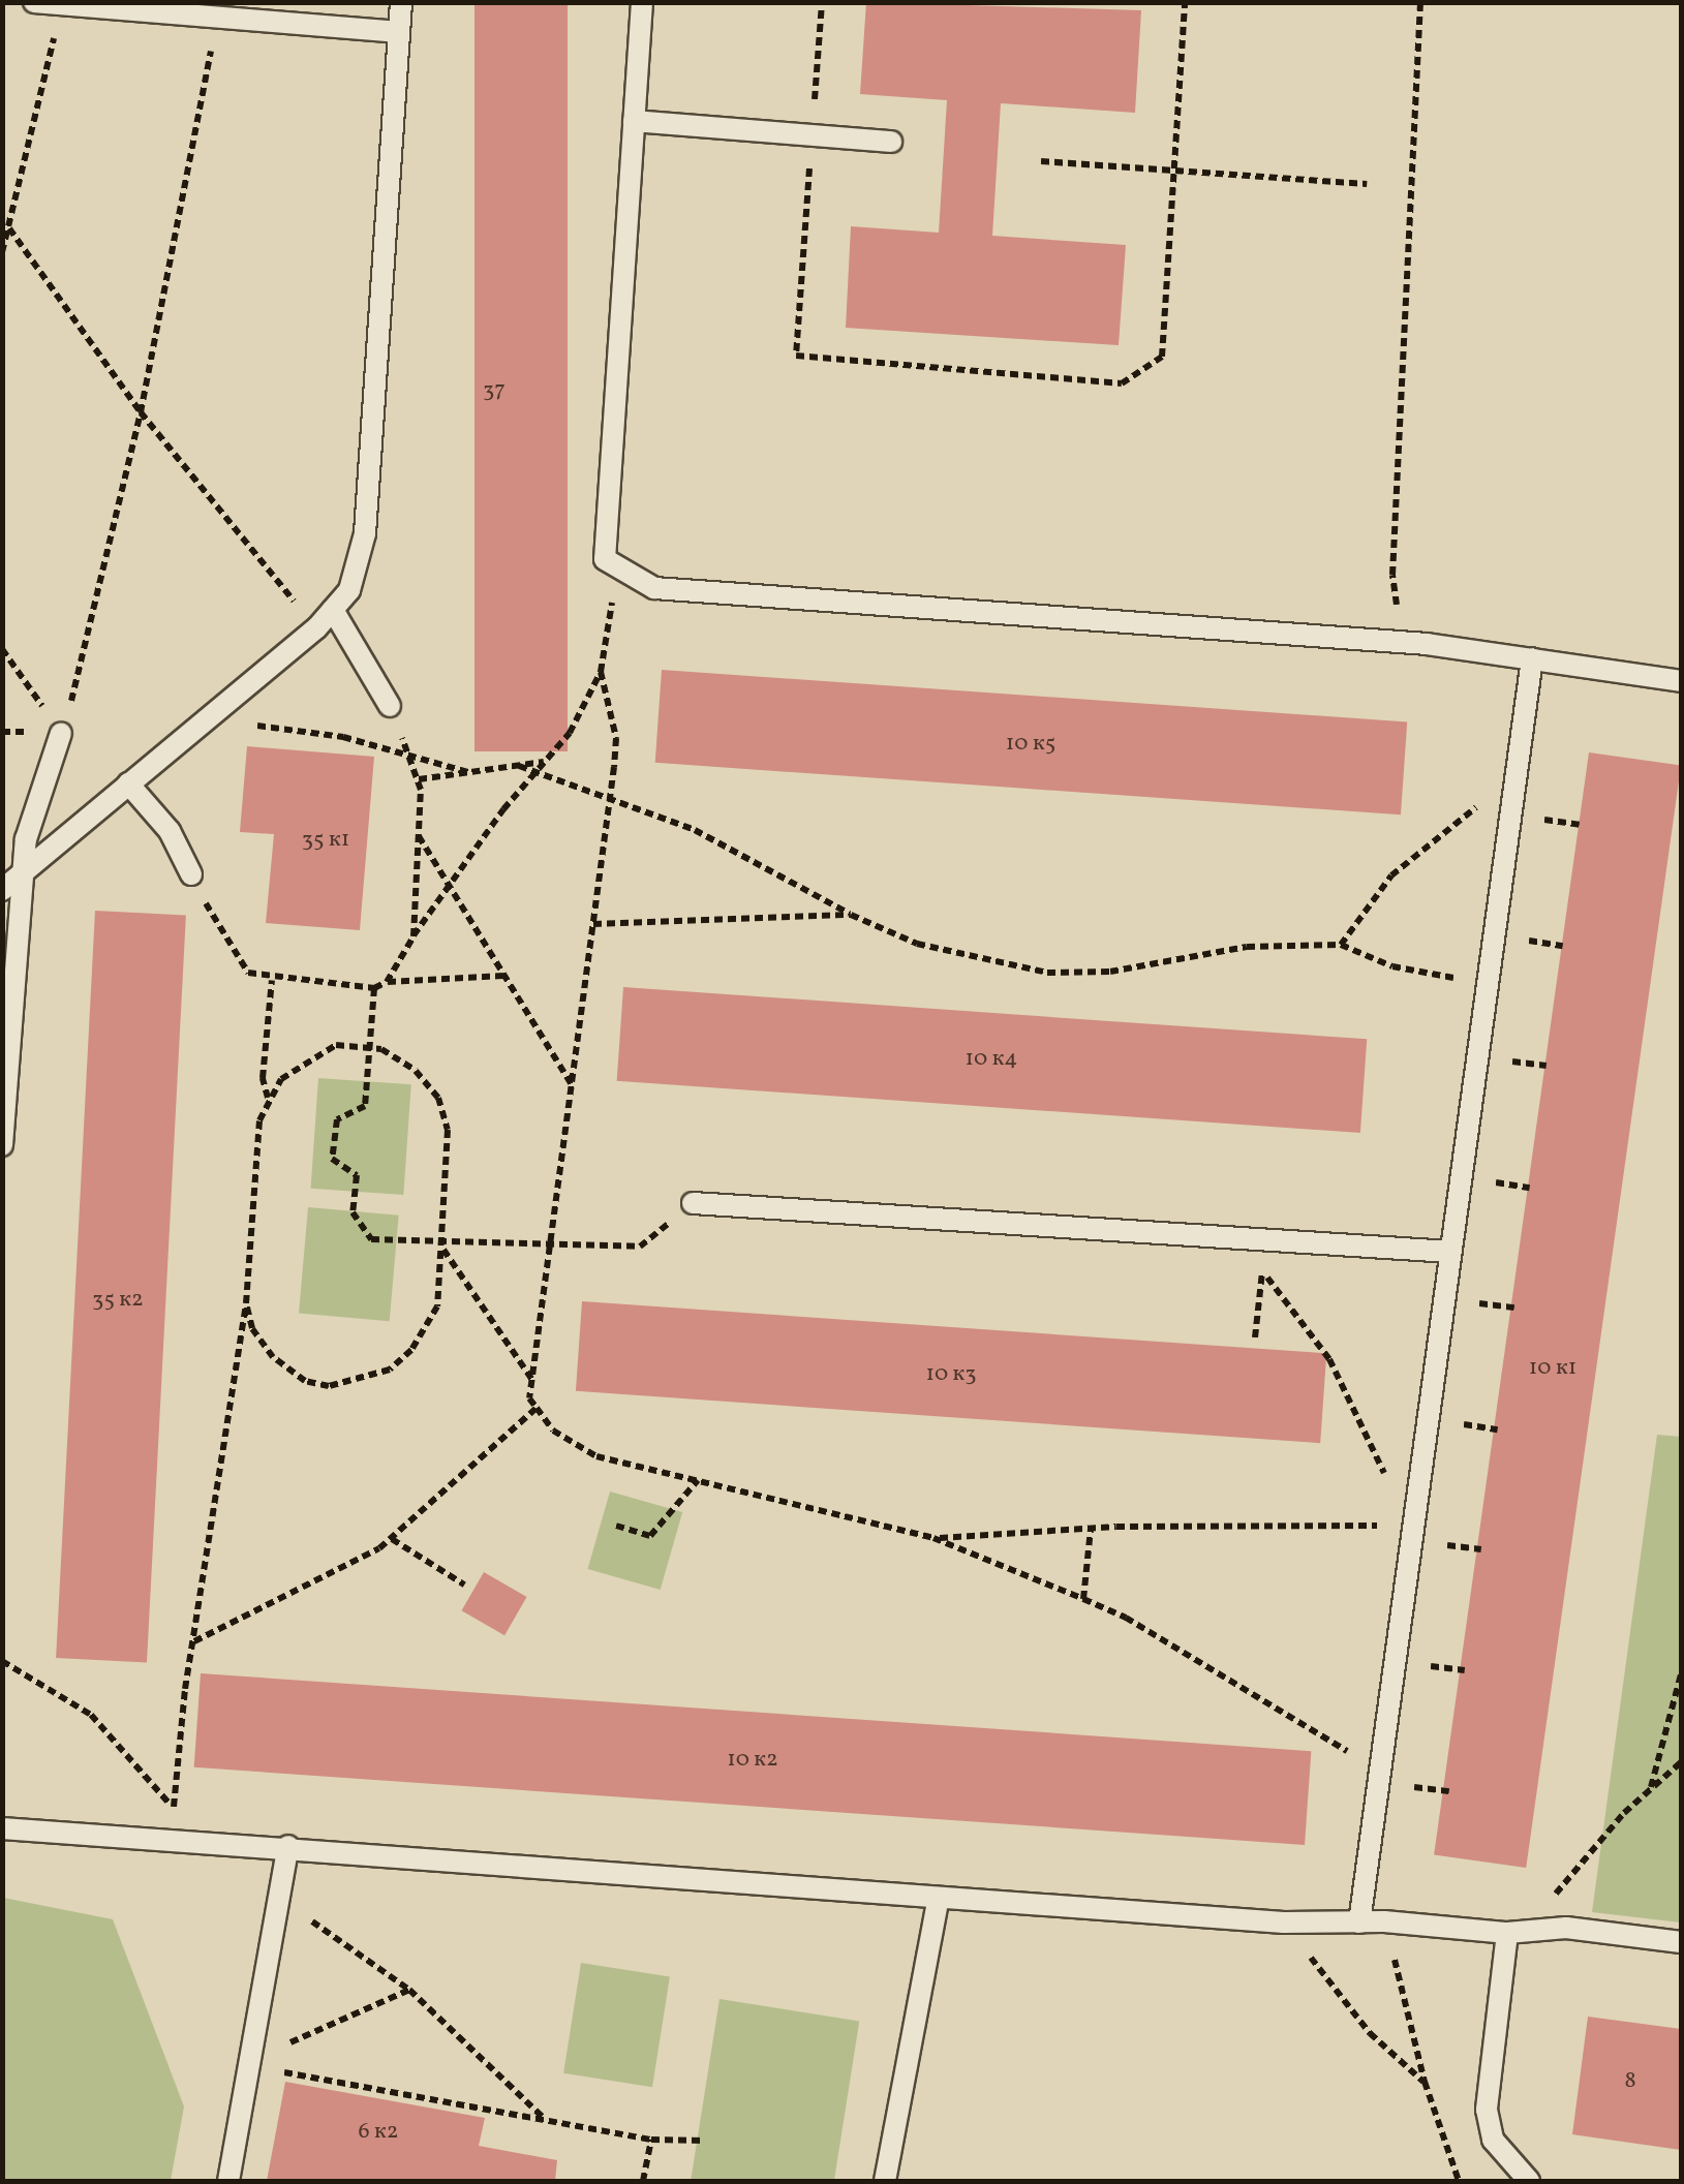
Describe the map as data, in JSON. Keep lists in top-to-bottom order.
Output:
{
  "house_numbers": [
    "37",
    "10 к5",
    "35 к1",
    "10 к4",
    "35 к2",
    "10 к1",
    "10 к3",
    "10 к2",
    "8",
    "6 к2"
  ]
}
